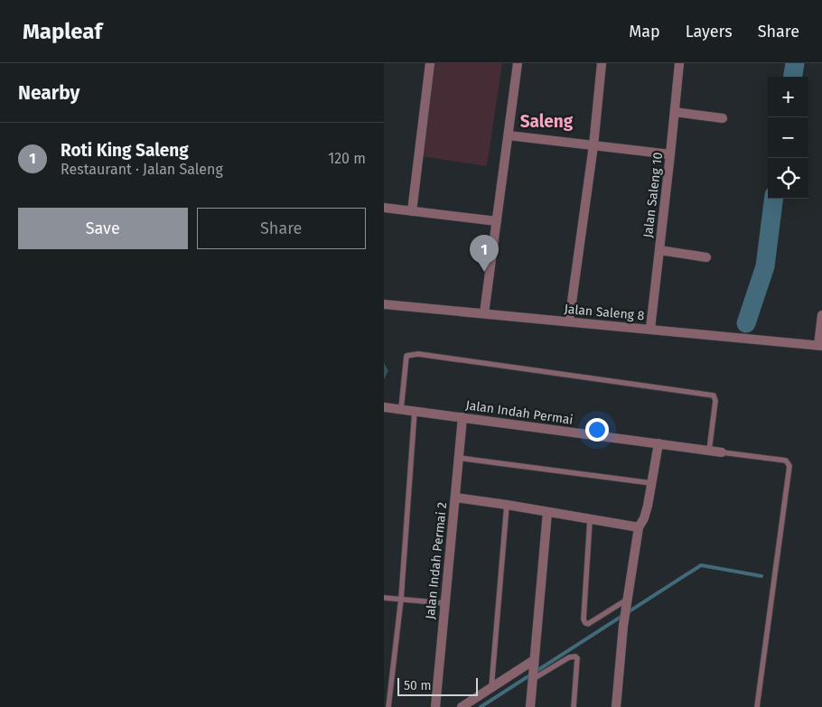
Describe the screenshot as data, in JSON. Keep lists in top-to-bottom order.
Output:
{
  "streets": {
    "street": [
      "Jalan Saleng 10",
      "Jalan Saleng 8",
      "Jalan Indah Permai",
      "Jalan Indah Permai 2"
    ]
  },
  "crossings": [
    ["Jalan Saleng 10", "Jalan Saleng 8"],
    ["Jalan Indah Permai", "Jalan Indah Permai 2"]
  ],
  "districts": ["Saleng"],
  "scale_bar": "50 m",
  "page": {
    "header": "Mapleaf",
    "nav": ["Map", "Layers", "Share"],
    "heading": "Nearby",
    "map_buttons": ["+", "−"],
    "list": [
      {
        "mark": "1",
        "name": "Roti King Saleng",
        "note": "Restaurant · Jalan Saleng",
        "value": "120 m"
      }
    ],
    "buttons": ["Save", "Share"],
    "pins": "1",
    "scale": "50 m"
  }
}
